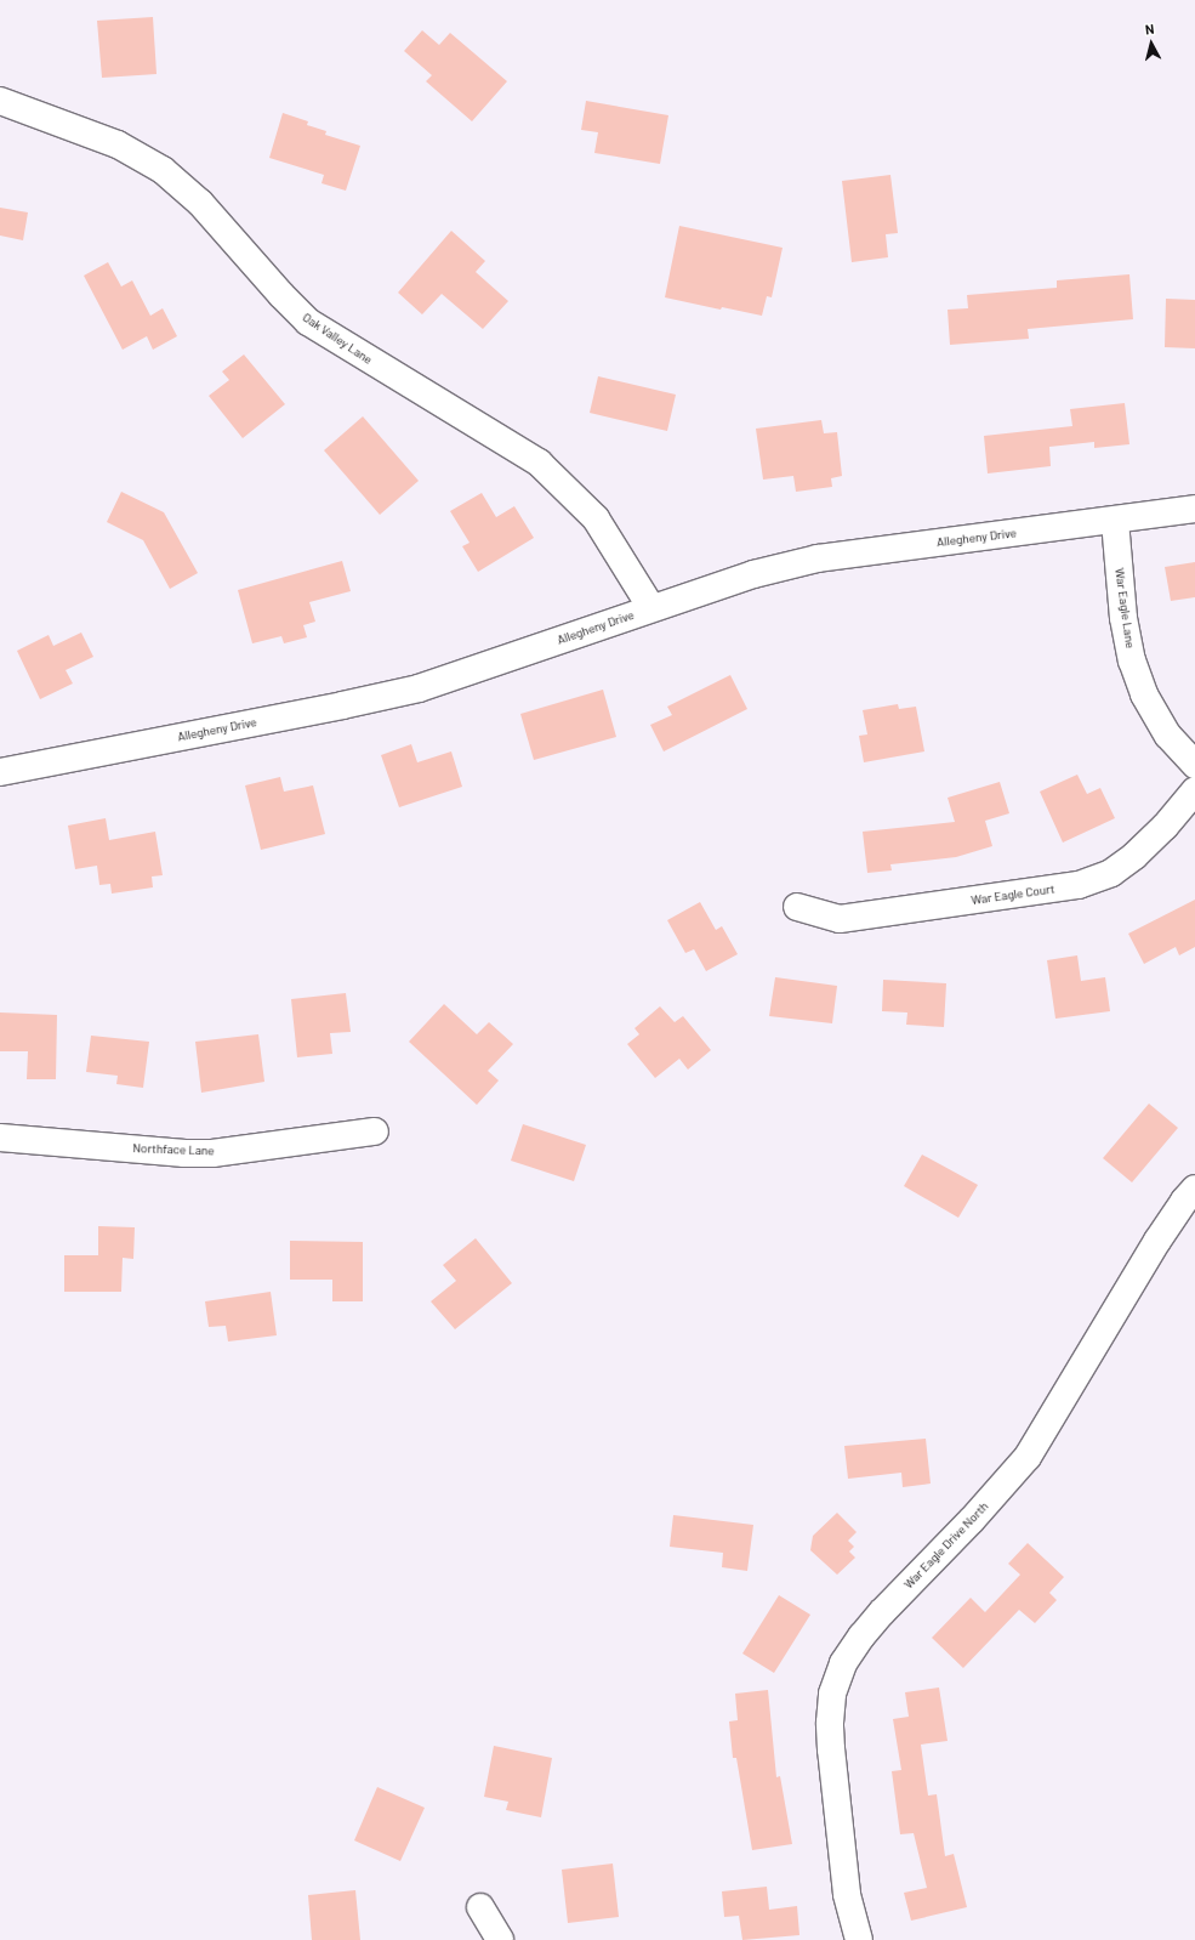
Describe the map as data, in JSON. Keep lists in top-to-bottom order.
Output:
{
  "streets": {
    "street": [
      "Oak Valley Lane",
      "Allegheny Drive",
      "War Eagle Lane",
      "War Eagle Court",
      "Northface Lane",
      "War Eagle Drive North"
    ]
  },
  "crossings": [
    ["Oak Valley Lane", "Allegheny Drive"],
    ["Allegheny Drive", "War Eagle Lane"]
  ],
  "north": "top"
}
